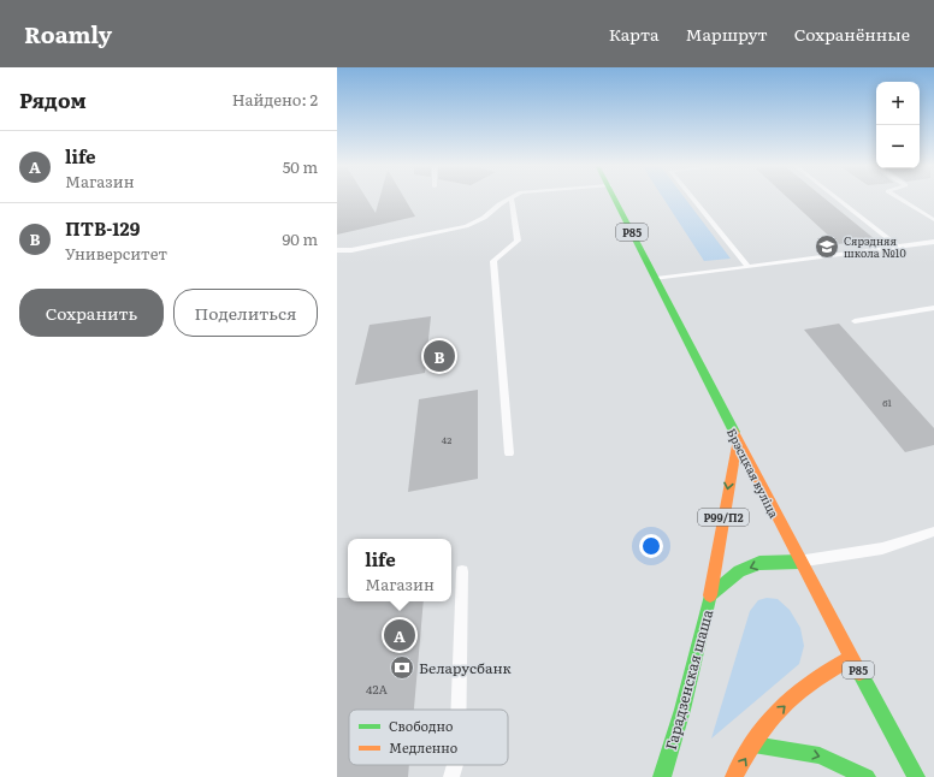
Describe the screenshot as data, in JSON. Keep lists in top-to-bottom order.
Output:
{
  "streets": {
    "main road": [
      "Р85",
      "Брэсцкая вуліца",
      "Р99/П2",
      "Гарадзенская шаша"
    ]
  },
  "crossings": [
    ["Брэсцкая вуліца", "Р99/П2"],
    ["Брэсцкая вуліца", "Гарадзенская шаша"],
    ["Р99/П2", "Гарадзенская шаша"]
  ],
  "places": {
    "school or university": ["Сярэдняя школа №10"],
    "bank": ["Беларусбанк"]
  },
  "house_numbers": ["61", "42", "42А"],
  "legend": ["Свободно", "Медленно"],
  "page": {
    "header": "Roamly",
    "nav": ["Карта", "Маршрут", "Сохранённые"],
    "heading": ["Рядом", "Найдено: 2"],
    "map_buttons": ["+", "−"],
    "list": [
      {
        "mark": "A",
        "name": "life",
        "note": "Магазин",
        "value": "50 m"
      },
      {
        "mark": "B",
        "name": "ПТВ-129",
        "note": "Университет",
        "value": "90 m"
      }
    ],
    "buttons": ["Сохранить", "Поделиться"],
    "pins": ["B", "A"],
    "popup": ["life", "Магазин"]
  }
}
